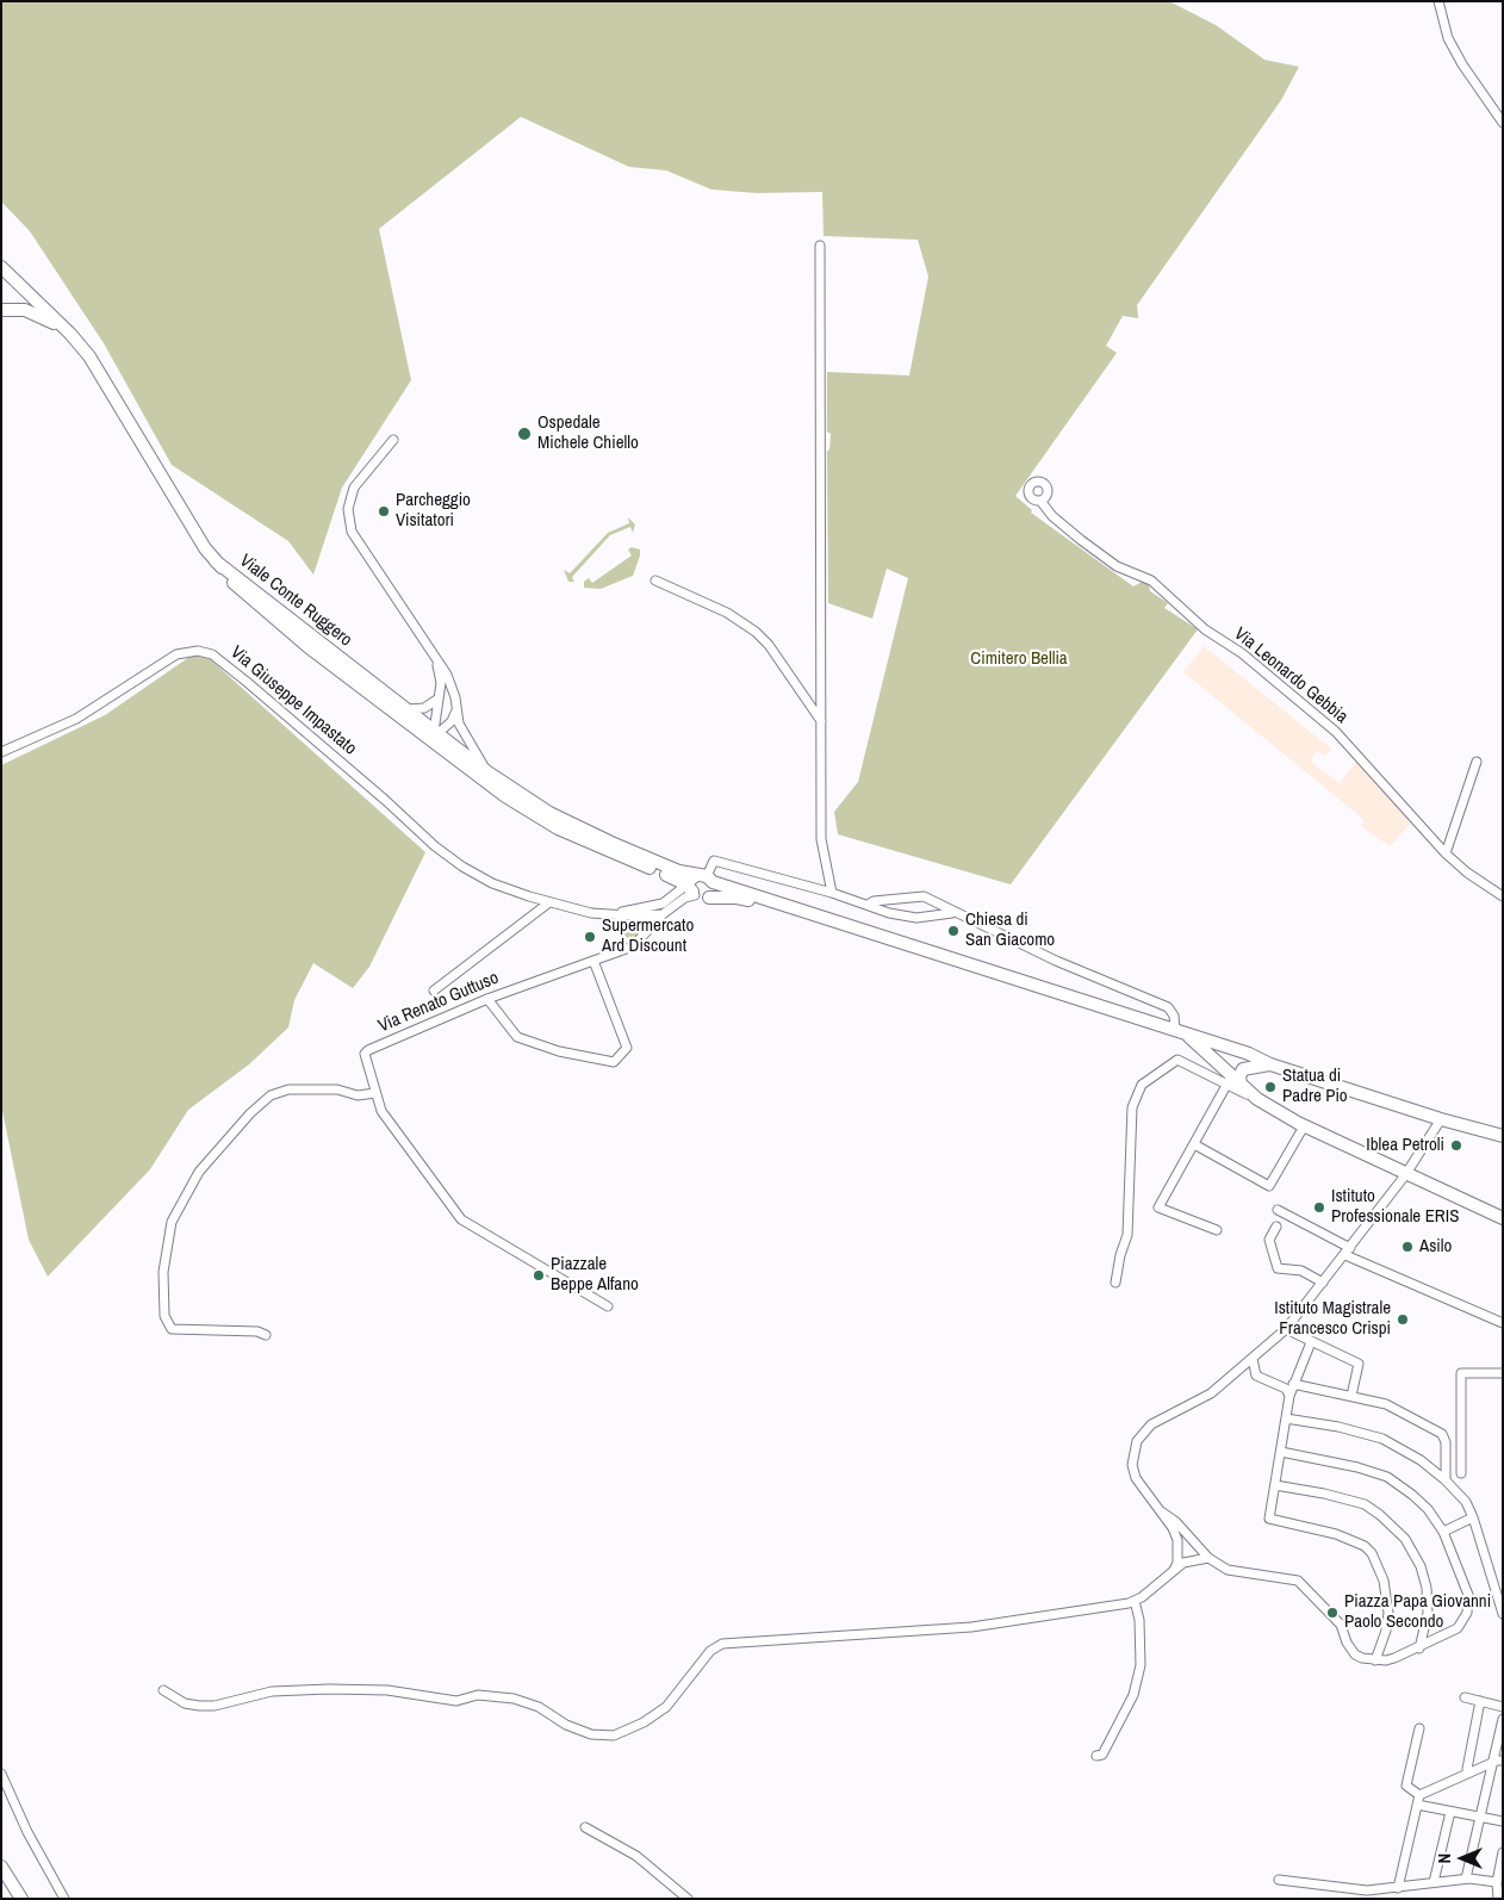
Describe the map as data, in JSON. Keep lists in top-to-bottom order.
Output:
{
  "streets": {
    "main road": ["Viale Conte Ruggero"],
    "street": ["Via Leonardo Gebbia", "Via Giuseppe Impastato", "Via Renato Guttuso"]
  },
  "crossings": [
    ["Viale Conte Ruggero", "Via Renato Guttuso"]
  ],
  "parks": ["Cimitero Bellia"],
  "places": [
    "Ospedale Michele Chiello",
    "Parcheggio Visitatori",
    "Chiesa di San Giacomo",
    "Supermercato Ard Discount",
    "Statua di Padre Pio",
    "Iblea Petroli",
    "Istituto Professionale ERIS",
    "Asilo",
    "Piazzale Beppe Alfano",
    "Istituto Magistrale Francesco Crispi",
    "Piazza Papa Giovanni Paolo Secondo"
  ],
  "north": "left"
}
